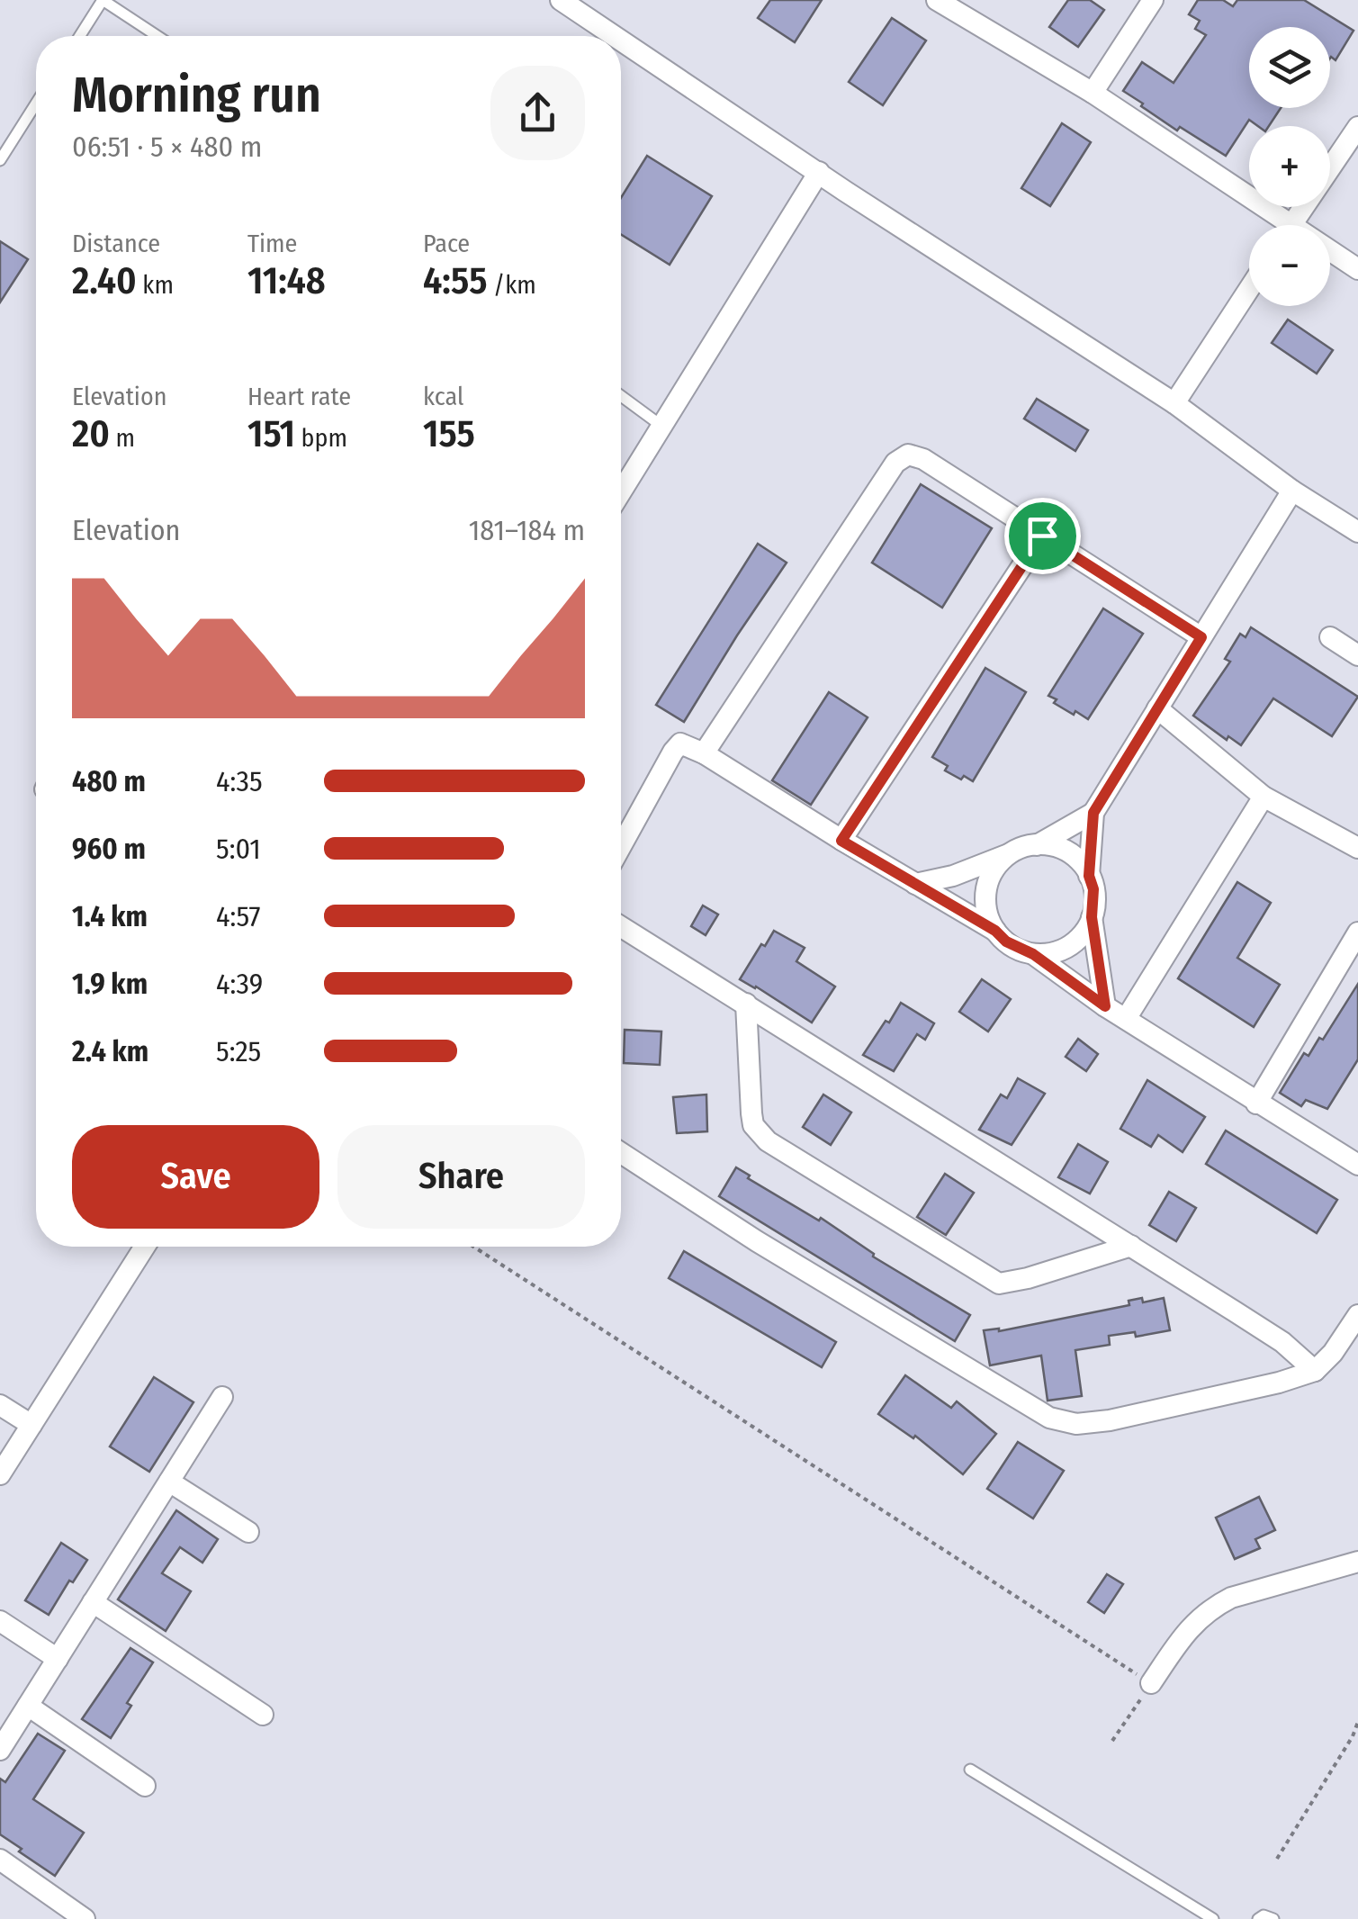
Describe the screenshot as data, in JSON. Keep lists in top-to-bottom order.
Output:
{
  "page": {
    "map_buttons": ["+", "−"],
    "heading": ["Morning run", "06:51 · 5 × 480 m"],
    "stats": [
      ["Distance", "2.40 km"],
      ["Time", "11:48"],
      ["Pace", "4:55 /km"],
      ["Elevation", "20 m"],
      ["Heart rate", "151 bpm"],
      ["kcal", "155"]
    ],
    "chart": ["Elevation", "181–184 m"],
    "list": [
      {
        "name": "480 m",
        "note": "4:35"
      },
      {
        "name": "960 m",
        "note": "5:01"
      },
      {
        "name": "1.4 km",
        "note": "4:57"
      },
      {
        "name": "1.9 km",
        "note": "4:39"
      },
      {
        "name": "2.4 km",
        "note": "5:25"
      }
    ],
    "buttons": ["Save", "Share"]
  }
}
